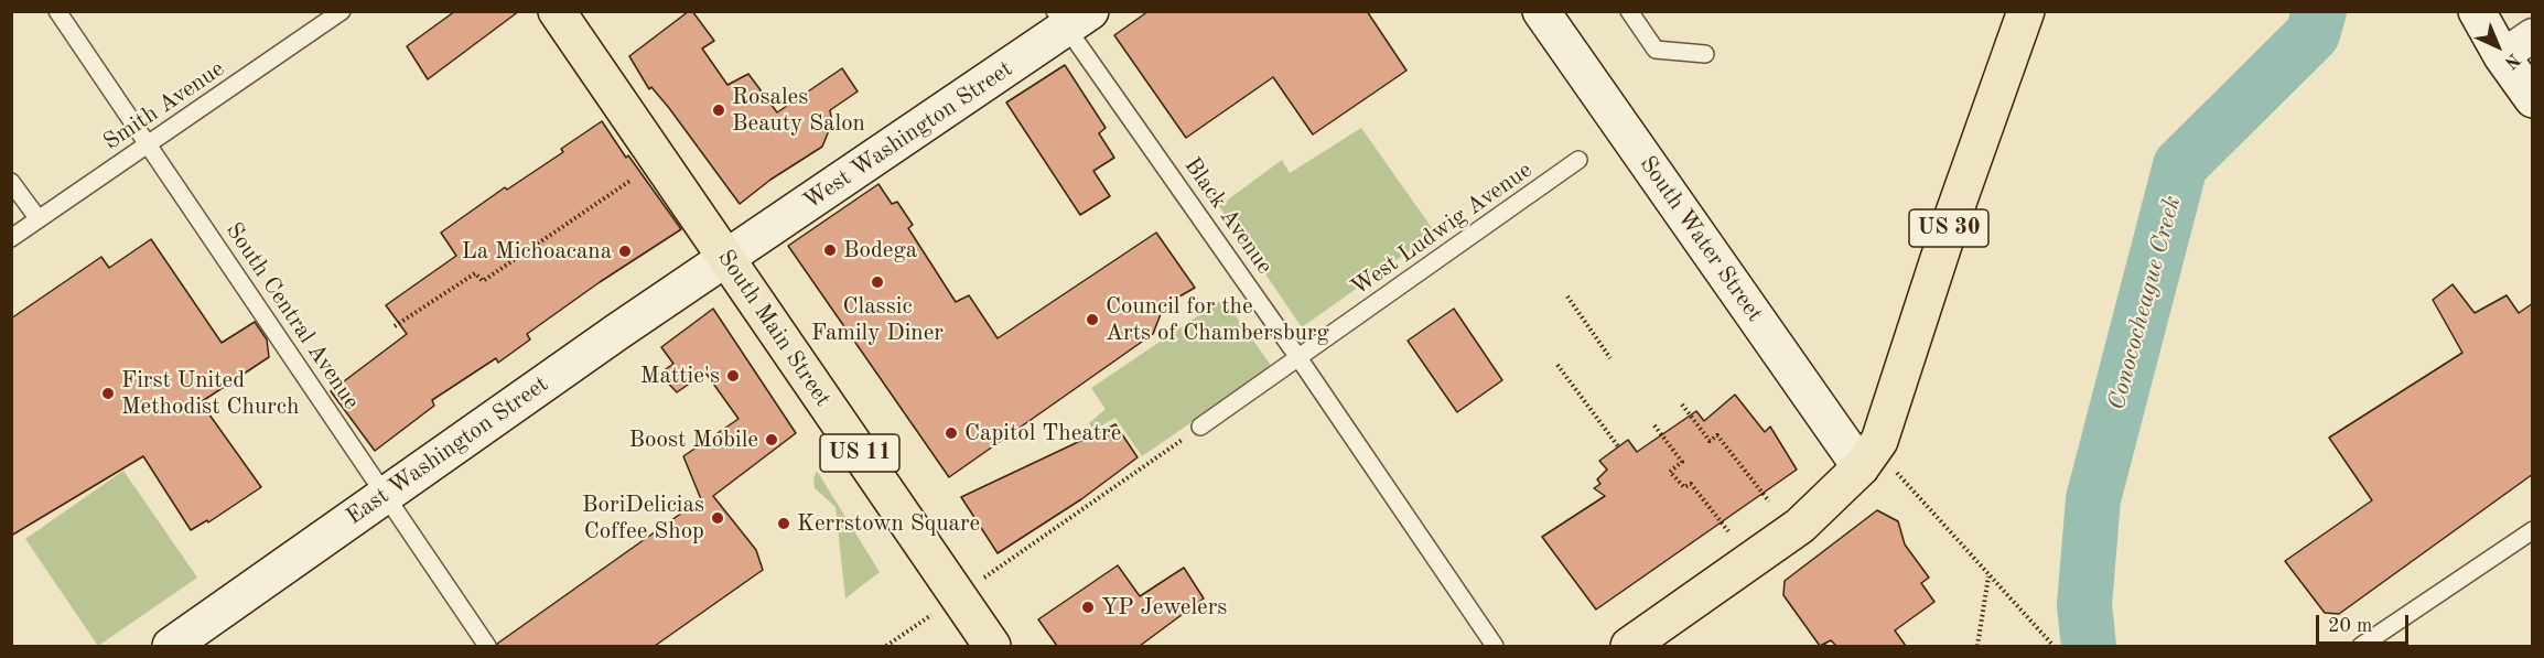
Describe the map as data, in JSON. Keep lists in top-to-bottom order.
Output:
{
  "streets": {
    "main road": ["US 30", "South Main Street", "US 11"],
    "street": ["West Washington Street", "South Water Street", "East Washington Street"],
    "lane": [
      "Smith Avenue",
      "Black Avenue",
      "West Ludwig Avenue",
      "South Central Avenue"
    ]
  },
  "crossings": [
    ["Smith Avenue", "South Central Avenue"],
    ["West Washington Street", "Black Avenue"],
    ["West Washington Street", "South Main Street"],
    ["West Washington Street", "East Washington Street"],
    ["Black Avenue", "West Ludwig Avenue"],
    ["US 30", "South Water Street"],
    ["South Central Avenue", "East Washington Street"],
    ["South Main Street", "East Washington Street"]
  ],
  "water": ["Conococheague Creek"],
  "places": [
    "Rosales Beauty Salon",
    "Bodega",
    "La Michoacana",
    "Classic Family Diner",
    "Council for the Arts of Chambersburg",
    "Mattie's",
    "First United Methodist Church",
    "Capitol Theatre",
    "Boost Mobile",
    "BoriDelicias Coffee Shop",
    "Kerrstown Square",
    "YP Jewelers"
  ],
  "scale_bar": "20 m",
  "north": "bottom right"
}
